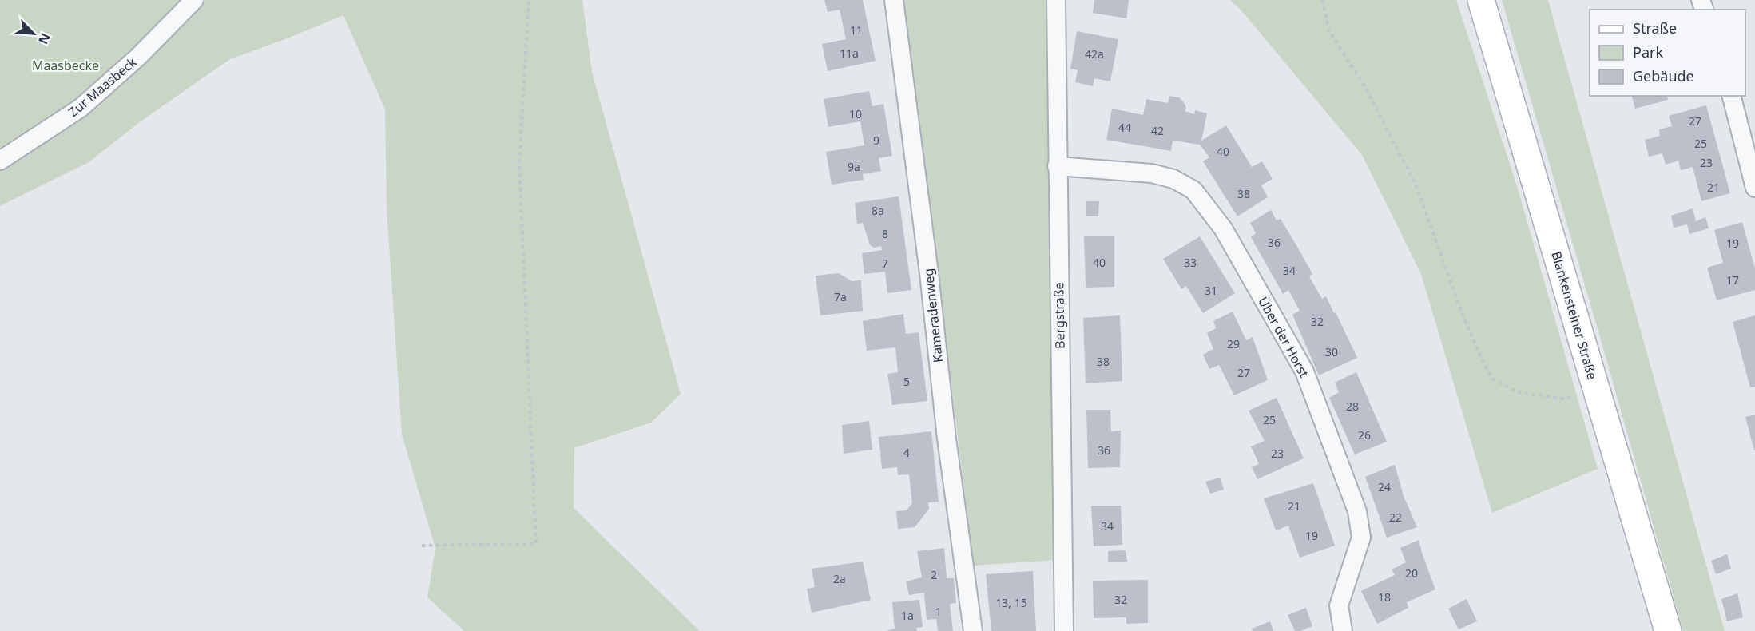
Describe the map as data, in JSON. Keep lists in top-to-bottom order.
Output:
{
  "streets": {
    "main road": ["Blankensteiner Straße"],
    "street": [
      "Zur Maasbeck",
      "Kameradenweg",
      "Bergstraße",
      "Über der Horst"
    ]
  },
  "crossings": [
    ["Bergstraße", "Über der Horst"]
  ],
  "parks": ["Maasbecke"],
  "house_numbers": [
    "11",
    "11a",
    "42a",
    "10",
    "27",
    "44",
    "42",
    "9",
    "25",
    "40",
    "23",
    "9a",
    "21",
    "38",
    "8a",
    "8",
    "36",
    "19",
    "40",
    "33",
    "7",
    "34",
    "17",
    "31",
    "7a",
    "32",
    "29",
    "30",
    "38",
    "27",
    "5",
    "28",
    "25",
    "26",
    "36",
    "4",
    "23",
    "24",
    "21",
    "22",
    "34",
    "19",
    "20",
    "2",
    "2a",
    "18",
    "32",
    "13, 15",
    "1",
    "1a"
  ],
  "legend": ["Straße", "Park", "Gebäude"],
  "north": "bottom right"
}
